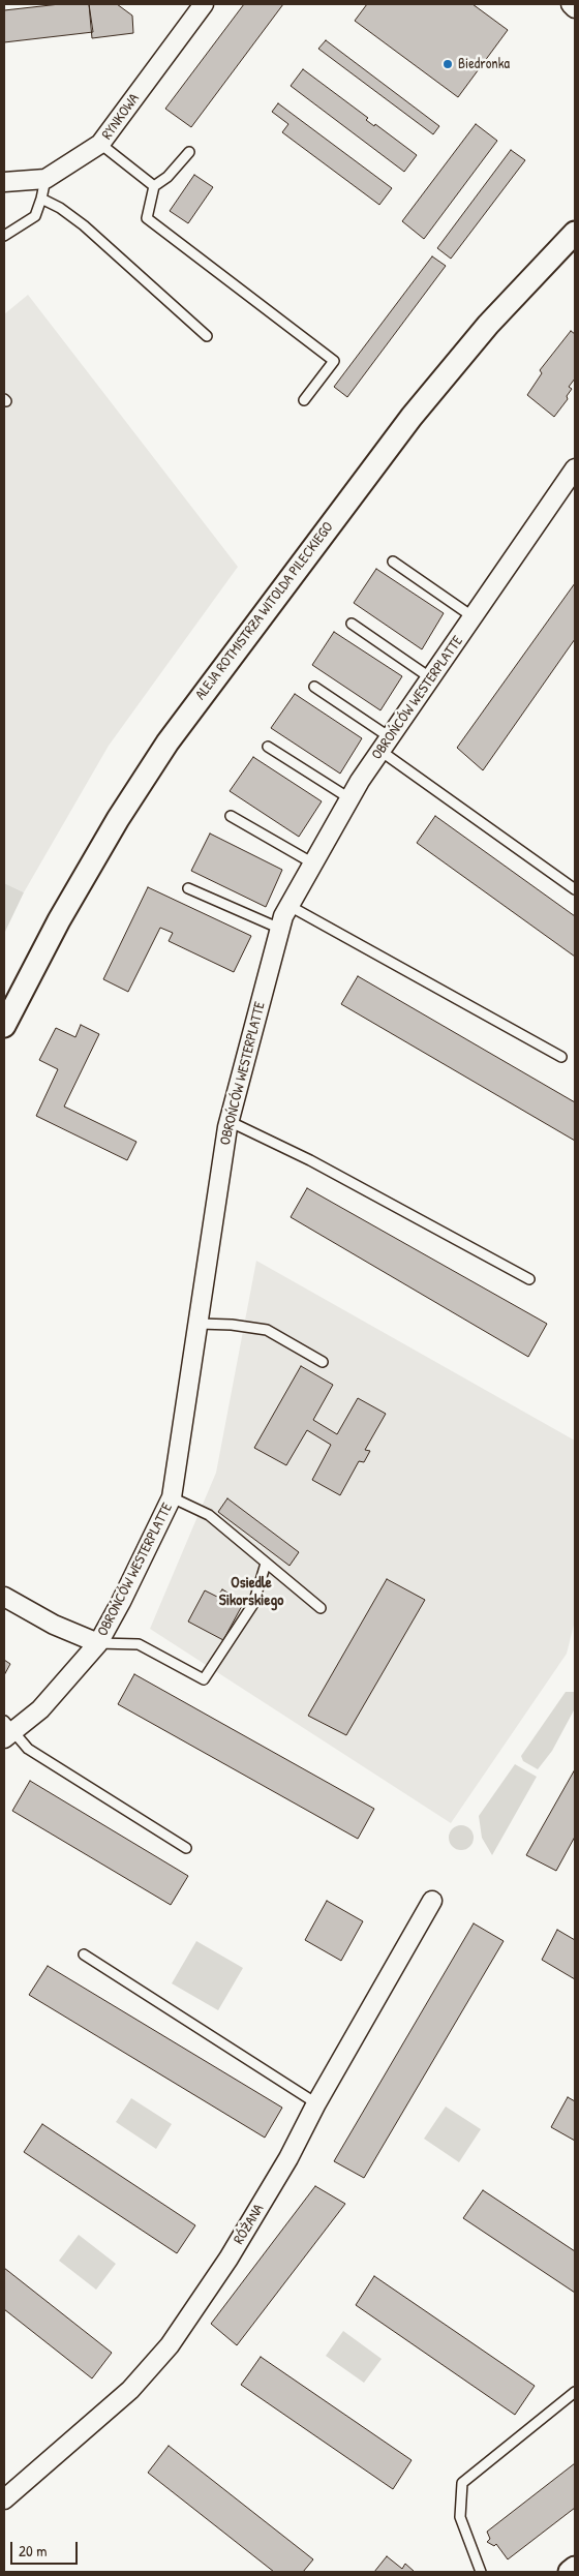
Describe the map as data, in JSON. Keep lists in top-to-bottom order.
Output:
{
  "streets": {
    "street": [
      "RYNKOWA",
      "ALEJA ROTMISTRZA WITOLDA PILECKIEGO",
      "OBROŃCÓW WESTERPLATTE",
      "RÓŻANA"
    ]
  },
  "districts": ["Osiedle Sikorskiego"],
  "places": ["Biedronka"],
  "scale_bar": "20 m"
}
